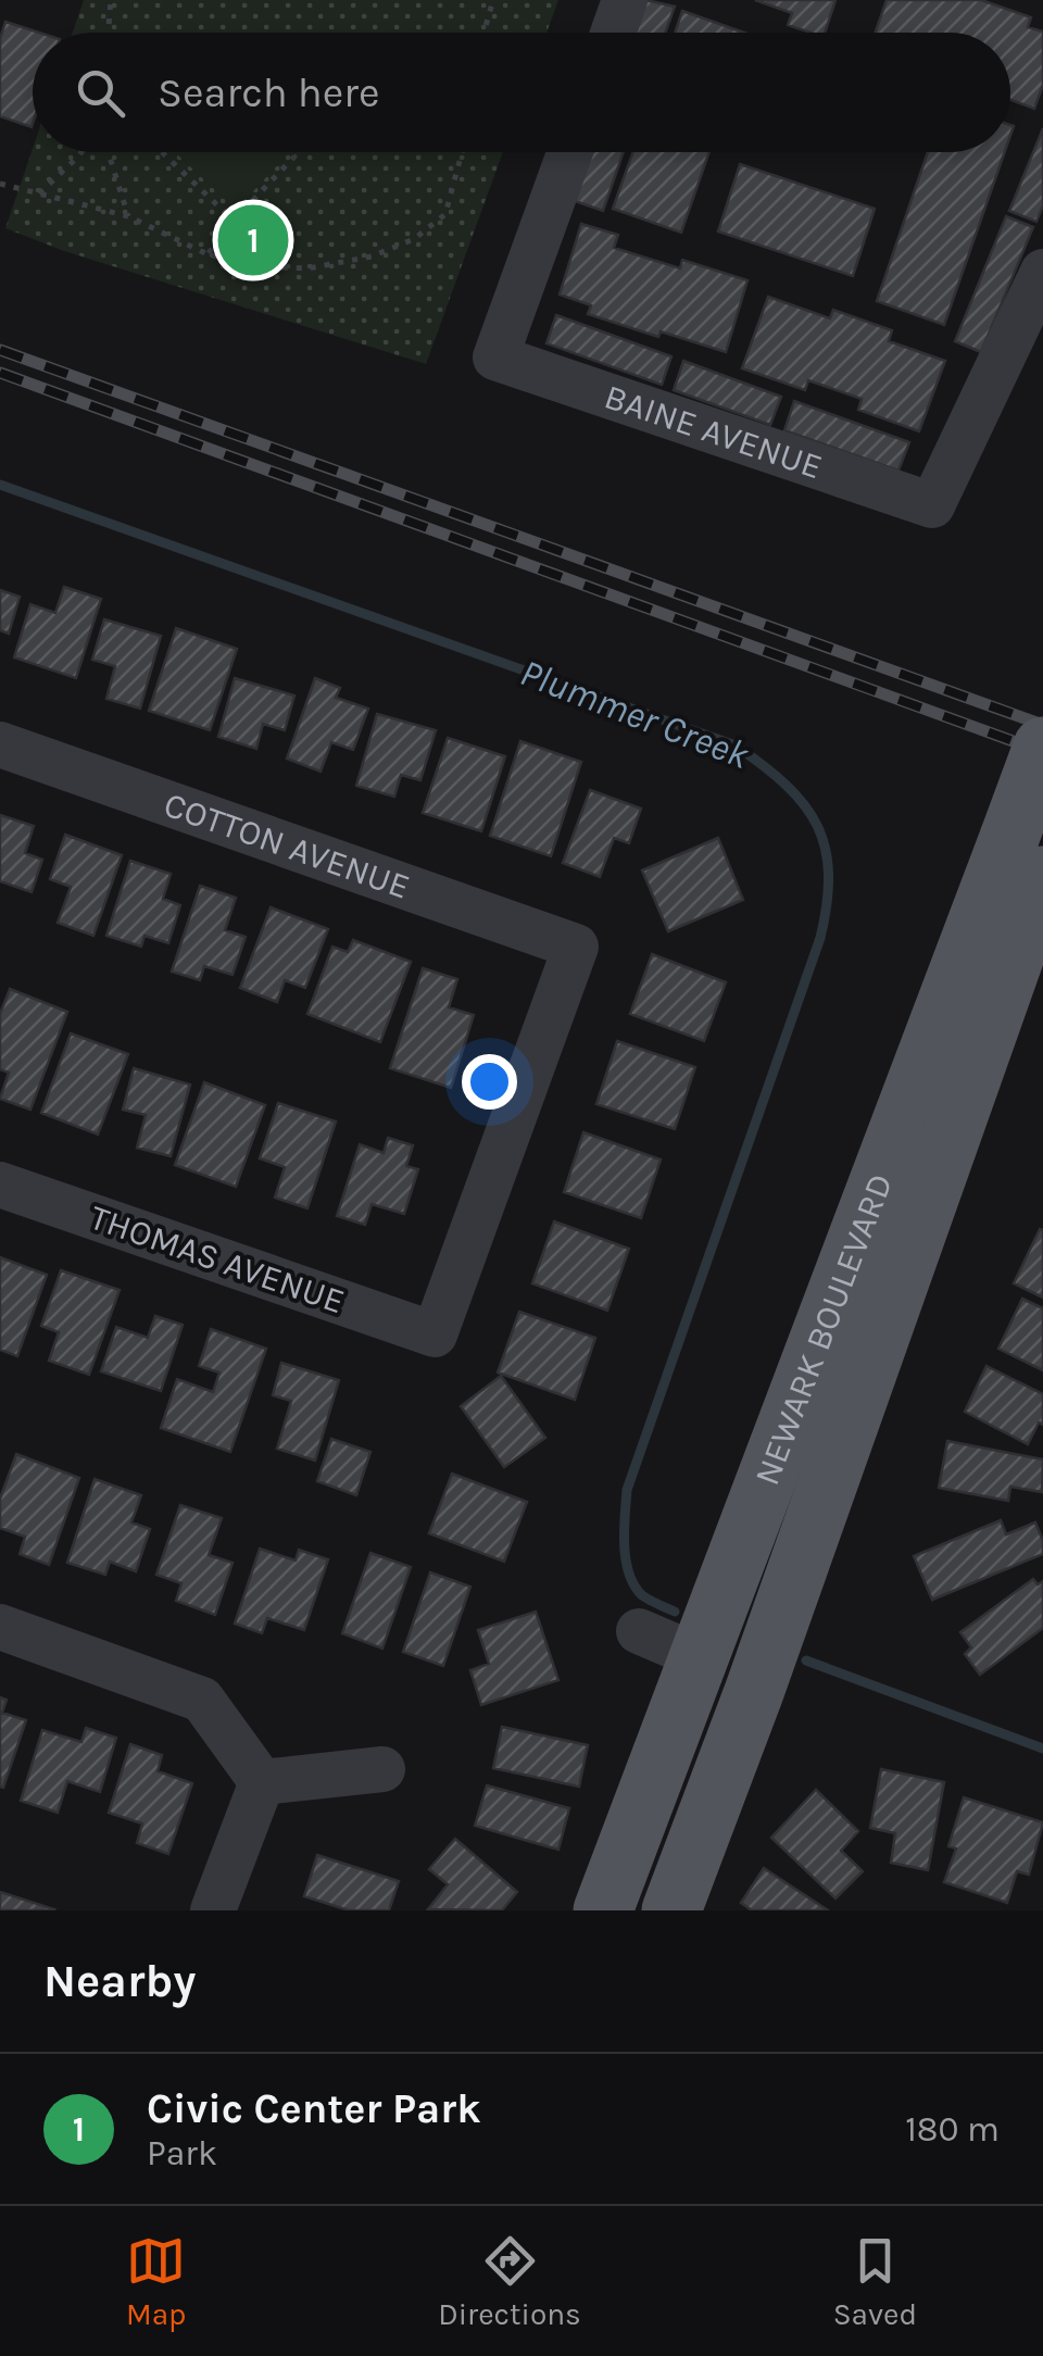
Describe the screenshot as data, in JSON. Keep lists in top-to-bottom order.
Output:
{
  "streets": {
    "main road": ["NEWARK BOULEVARD"],
    "street": ["BAINE AVENUE", "COTTON AVENUE", "THOMAS AVENUE"]
  },
  "crossings": [
    ["COTTON AVENUE", "THOMAS AVENUE"]
  ],
  "water": ["Plummer Creek"],
  "page": {
    "search": "Search here",
    "pins": "1",
    "heading": "Nearby",
    "list": [
      {
        "mark": "1",
        "name": "Civic Center Park",
        "note": "Park",
        "value": "180 m"
      }
    ],
    "nav": ["Map", "Directions", "Saved"]
  }
}
